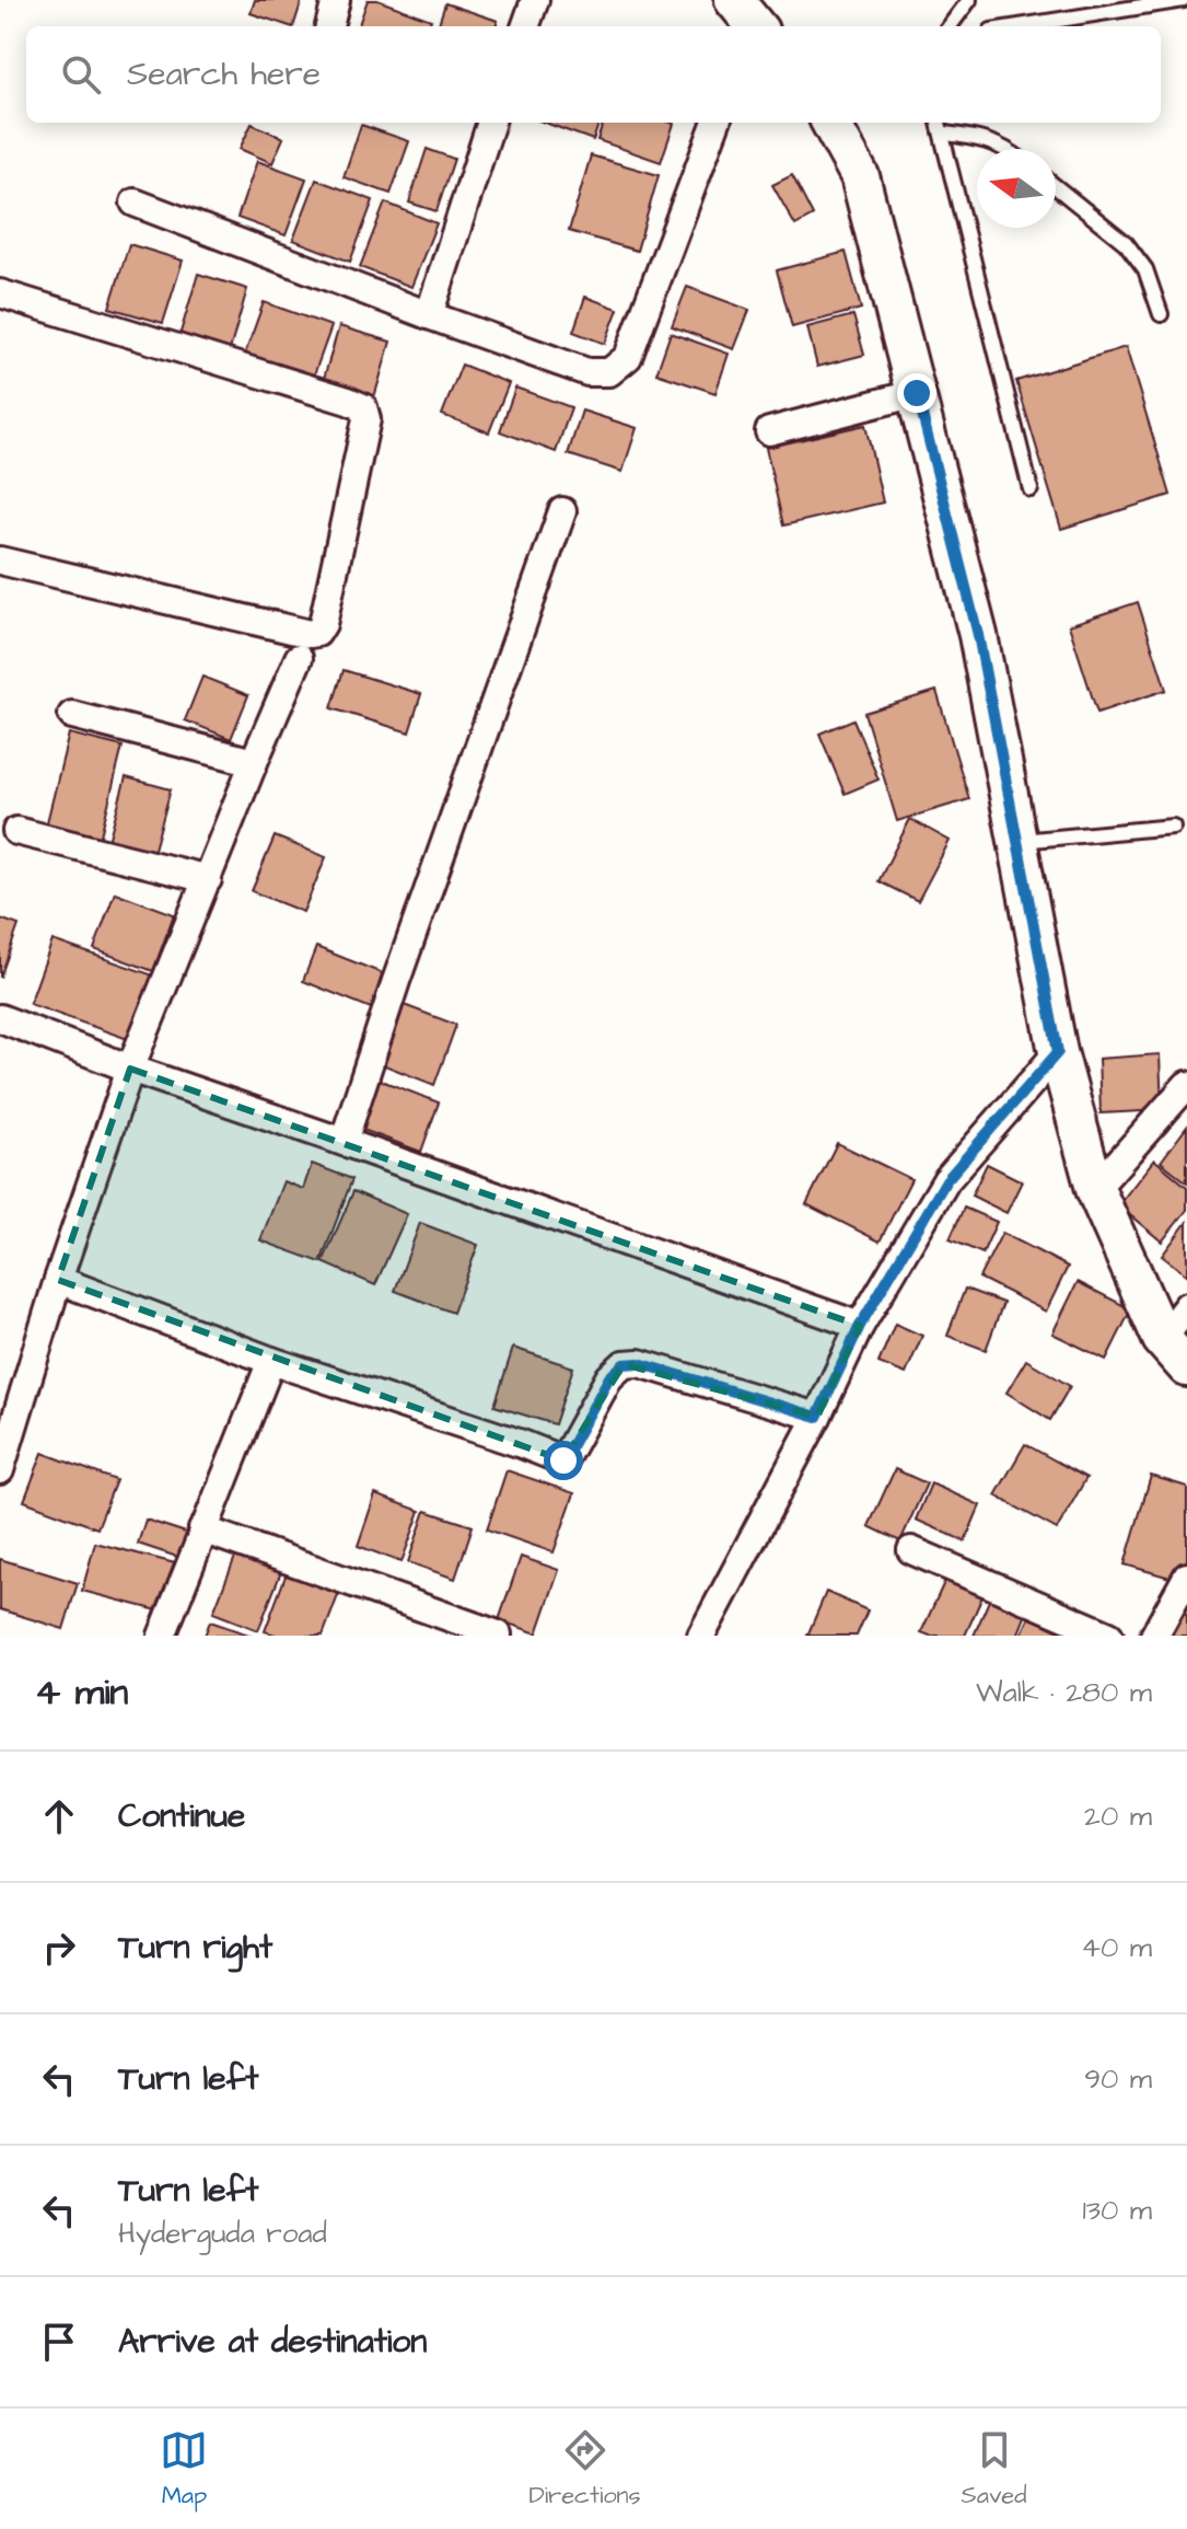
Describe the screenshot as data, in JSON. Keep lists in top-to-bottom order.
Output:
{
  "north": "left",
  "page": {
    "search": "Search here",
    "heading": ["4 min", "Walk · 280 m"],
    "list": [
      ["Continue", "20 m"],
      ["Turn right", "40 m"],
      ["Turn left", "90 m"],
      ["Turn left", "Hyderguda road", "130 m"],
      "Arrive at destination"
    ],
    "nav": ["Map", "Directions", "Saved"]
  }
}
